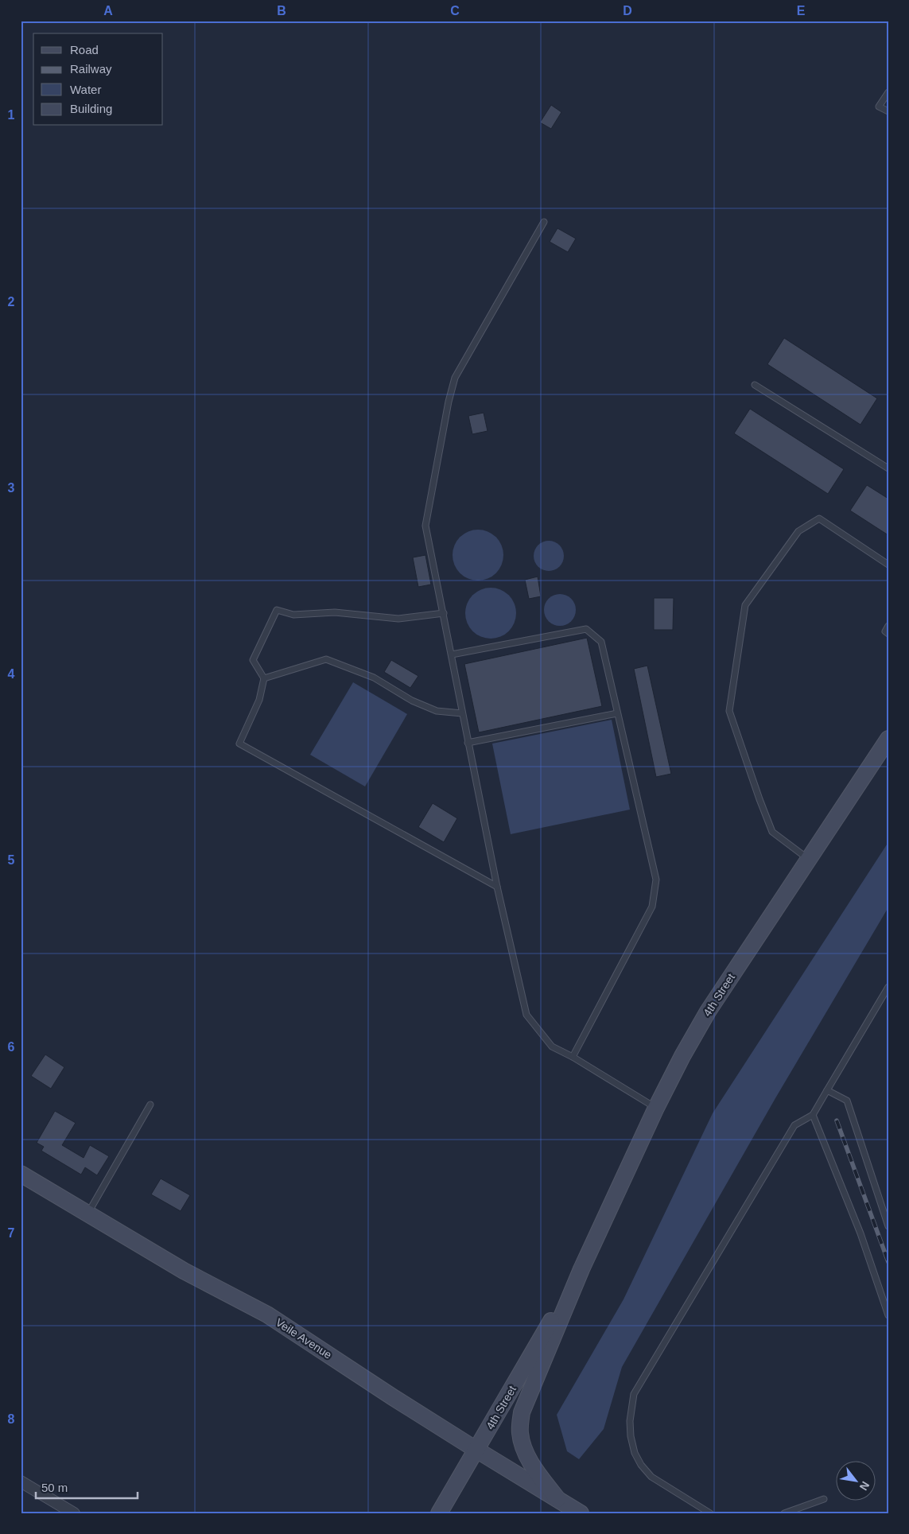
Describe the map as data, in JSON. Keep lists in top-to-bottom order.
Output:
{
  "streets": {
    "street": ["4th Street", "Veile Avenue"]
  },
  "crossings": [
    ["4th Street", "Veile Avenue"]
  ],
  "legend": [
    "Road",
    "Railway",
    "Water",
    "Building"
  ],
  "scale_bar": "50 m",
  "north": "bottom right",
  "grid": {
    "columns": [
      "A",
      "B",
      "C",
      "D",
      "E"
    ],
    "rows": [
      "1",
      "2",
      "3",
      "4",
      "5",
      "6",
      "7",
      "8"
    ]
  }
}
